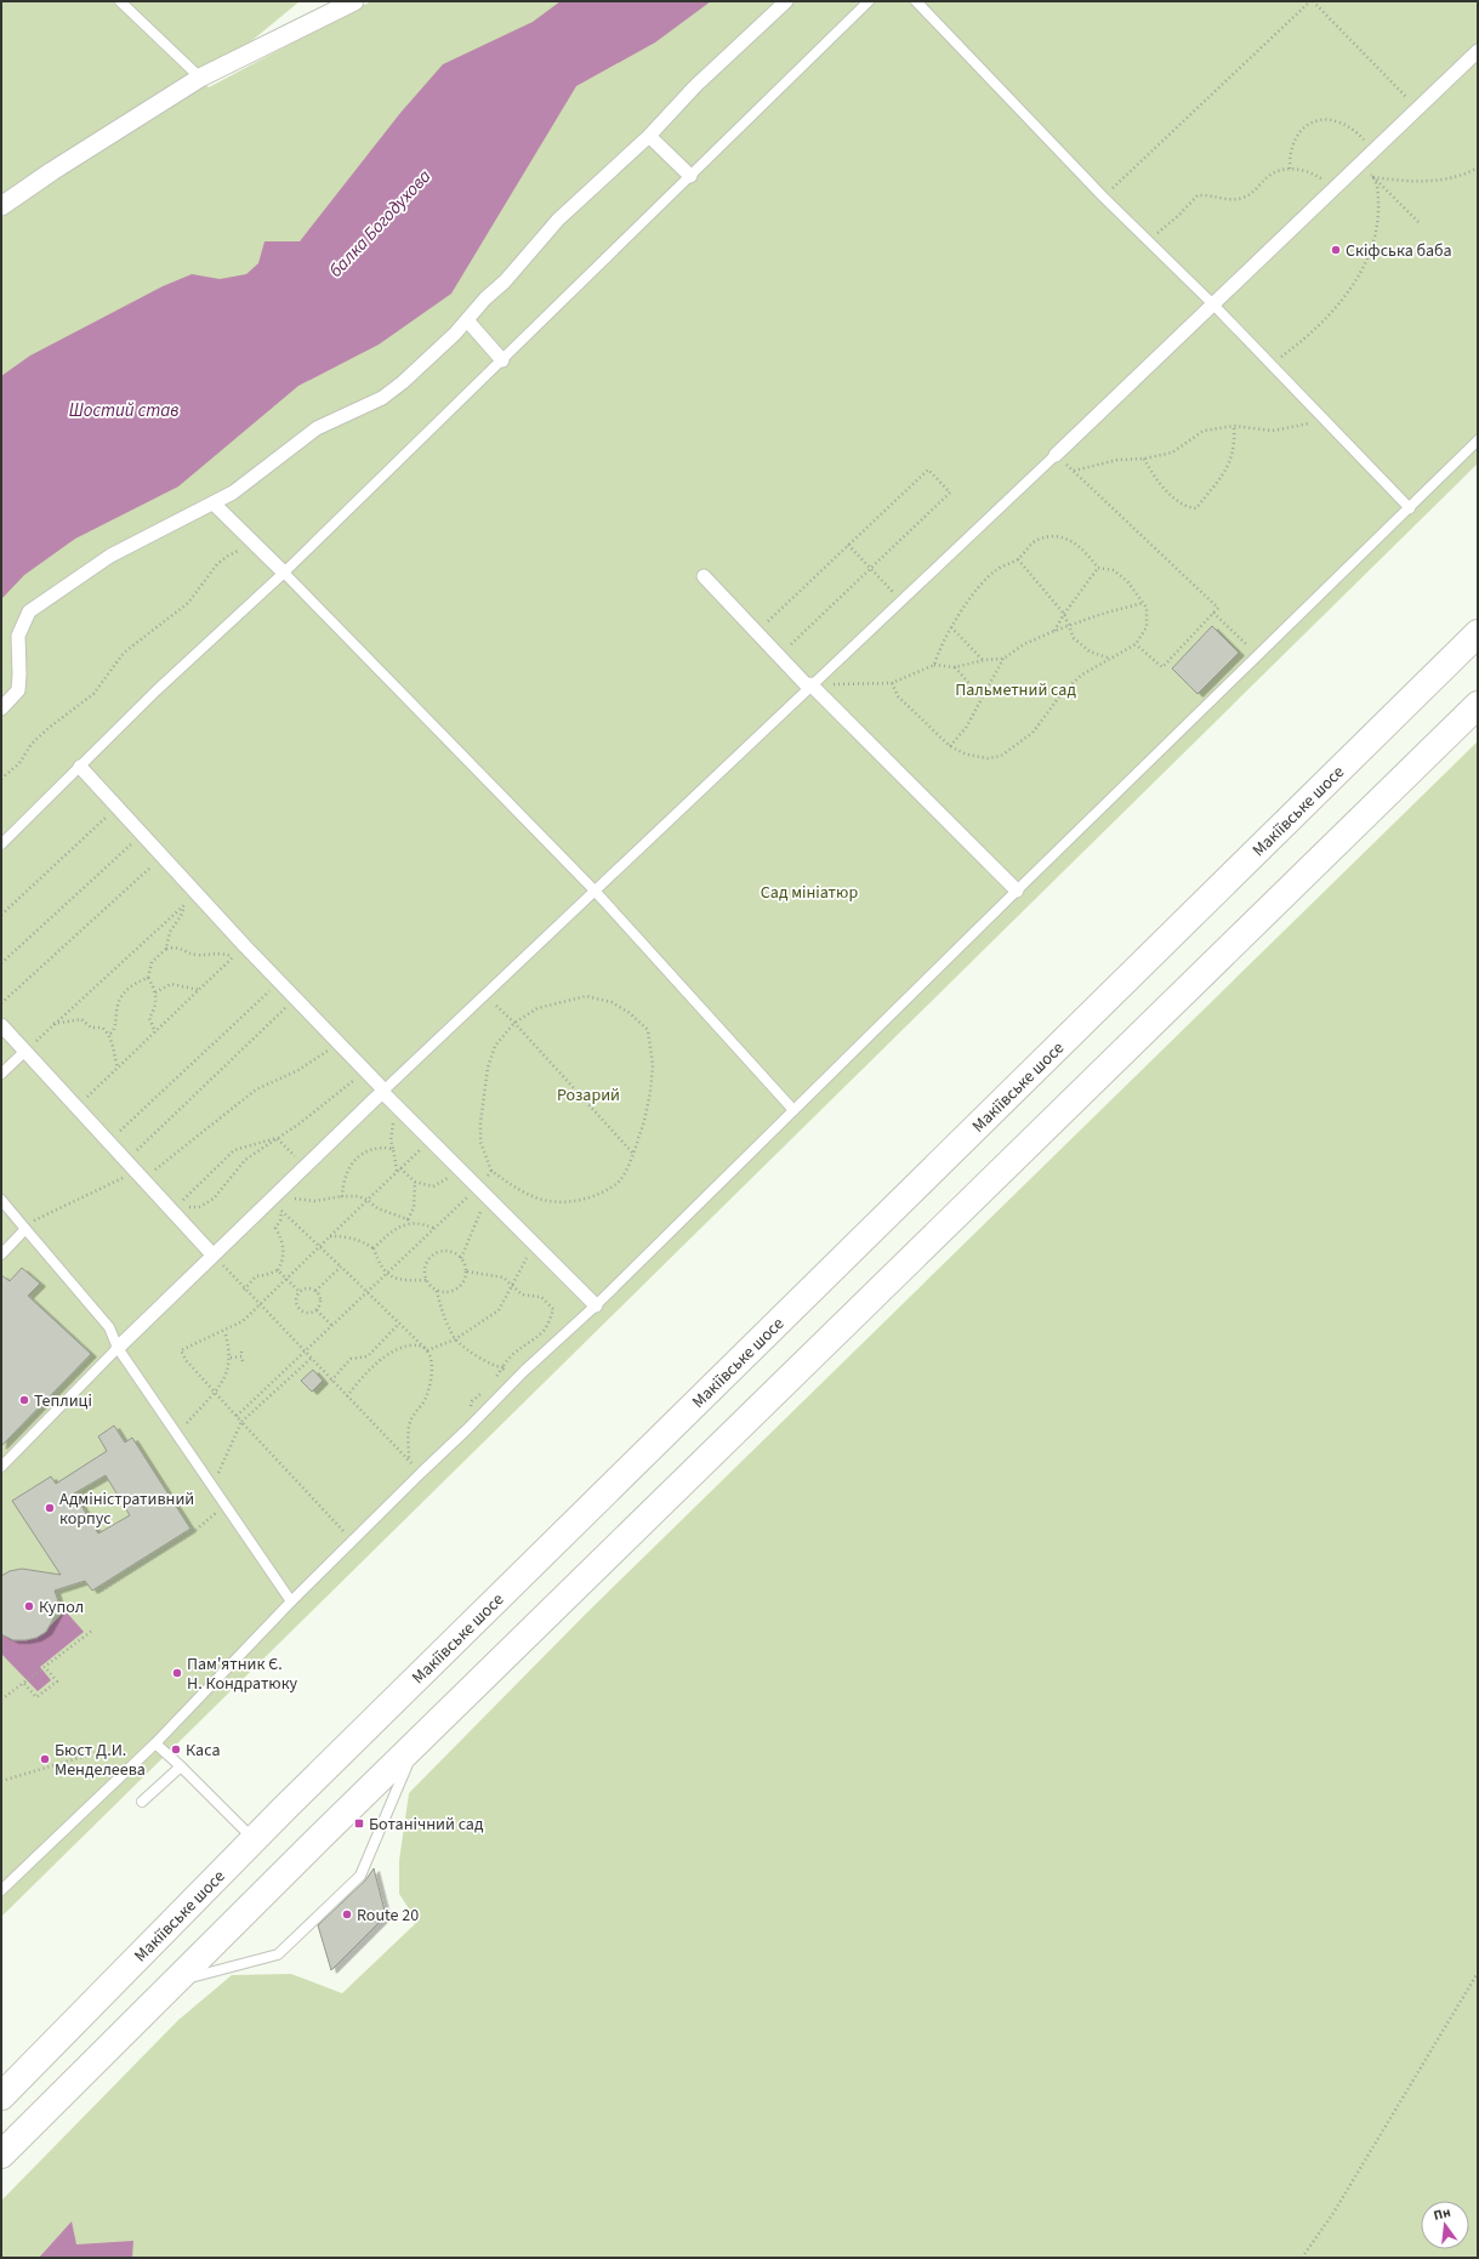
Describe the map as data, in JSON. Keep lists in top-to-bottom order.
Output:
{
  "streets": {
    "main road": ["Макіївське шосе"]
  },
  "water": ["балка Богодухова", "Шостий став"],
  "parks": ["Пальметний сад", "Сад мініатюр", "Розарий"],
  "places": {
    "other": [
      "Скіфська баба",
      "Теплиці",
      "Адміністративний корпус",
      "Купол",
      "Пам'ятник Є. Н. Кондратюку",
      "Каса",
      "Бюст Д.И. Менделеева",
      "Route 20"
    ],
    "transit": ["Ботанічний сад"]
  },
  "north": "top"
}
